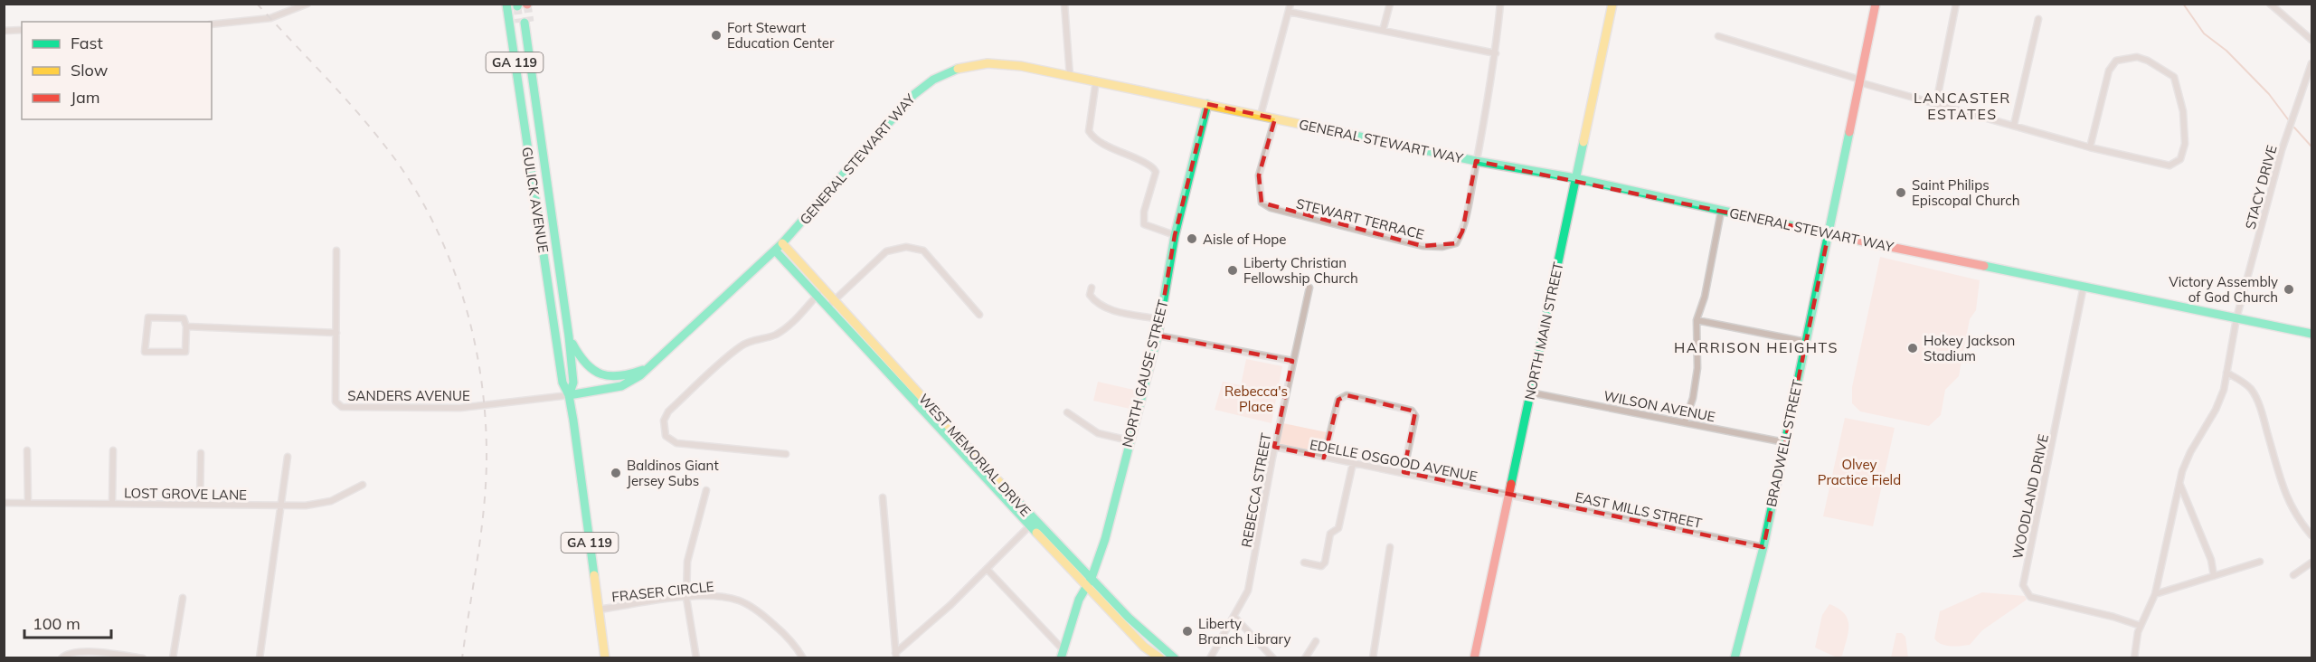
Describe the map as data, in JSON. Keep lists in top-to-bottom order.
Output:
{
  "streets": {
    "main road": [
      "GA 119",
      "GENERAL STEWART WAY",
      "GULICK AVENUE",
      "NORTH MAIN STREET",
      "NORTH GAUSE STREET",
      "BRADWELL STREET",
      "WEST MEMORIAL DRIVE"
    ],
    "street": [
      "STACY DRIVE",
      "STEWART TERRACE",
      "SANDERS AVENUE",
      "WILSON AVENUE",
      "EDELLE OSGOOD AVENUE",
      "REBECCA STREET",
      "LOST GROVE LANE",
      "WOODLAND DRIVE",
      "EAST MILLS STREET",
      "FRASER CIRCLE"
    ]
  },
  "crossings": [
    ["GA 119", "GENERAL STEWART WAY"],
    ["GA 119", "GULICK AVENUE"],
    ["GA 119", "SANDERS AVENUE"],
    ["GA 119", "FRASER CIRCLE"],
    ["GENERAL STEWART WAY", "STACY DRIVE"],
    ["GENERAL STEWART WAY", "GULICK AVENUE"],
    ["GENERAL STEWART WAY", "STEWART TERRACE"],
    ["GENERAL STEWART WAY", "NORTH MAIN STREET"],
    ["GENERAL STEWART WAY", "NORTH GAUSE STREET"],
    ["GENERAL STEWART WAY", "SANDERS AVENUE"],
    ["GENERAL STEWART WAY", "BRADWELL STREET"],
    ["GENERAL STEWART WAY", "WEST MEMORIAL DRIVE"],
    ["GENERAL STEWART WAY", "WOODLAND DRIVE"],
    ["STACY DRIVE", "WOODLAND DRIVE"],
    ["GULICK AVENUE", "SANDERS AVENUE"],
    ["NORTH MAIN STREET", "WILSON AVENUE"],
    ["NORTH MAIN STREET", "EDELLE OSGOOD AVENUE"],
    ["NORTH MAIN STREET", "EAST MILLS STREET"],
    ["NORTH GAUSE STREET", "WEST MEMORIAL DRIVE"],
    ["WILSON AVENUE", "BRADWELL STREET"],
    ["BRADWELL STREET", "EAST MILLS STREET"],
    ["EDELLE OSGOOD AVENUE", "REBECCA STREET"],
    ["EDELLE OSGOOD AVENUE", "EAST MILLS STREET"]
  ],
  "districts": ["LANCASTER ESTATES", "HARRISON HEIGHTS"],
  "parks": ["Rebecca's Place", "Olvey Practice Field"],
  "places": [
    "Fort Stewart Education Center",
    "Saint Philips Episcopal Church",
    "Aisle of Hope",
    "Liberty Christian Fellowship Church",
    "Victory Assembly of God Church",
    "Hokey Jackson Stadium",
    "Baldinos Giant Jersey Subs",
    "Liberty Branch Library"
  ],
  "legend": ["Fast", "Slow", "Jam"],
  "scale_bar": "100 m"
}
